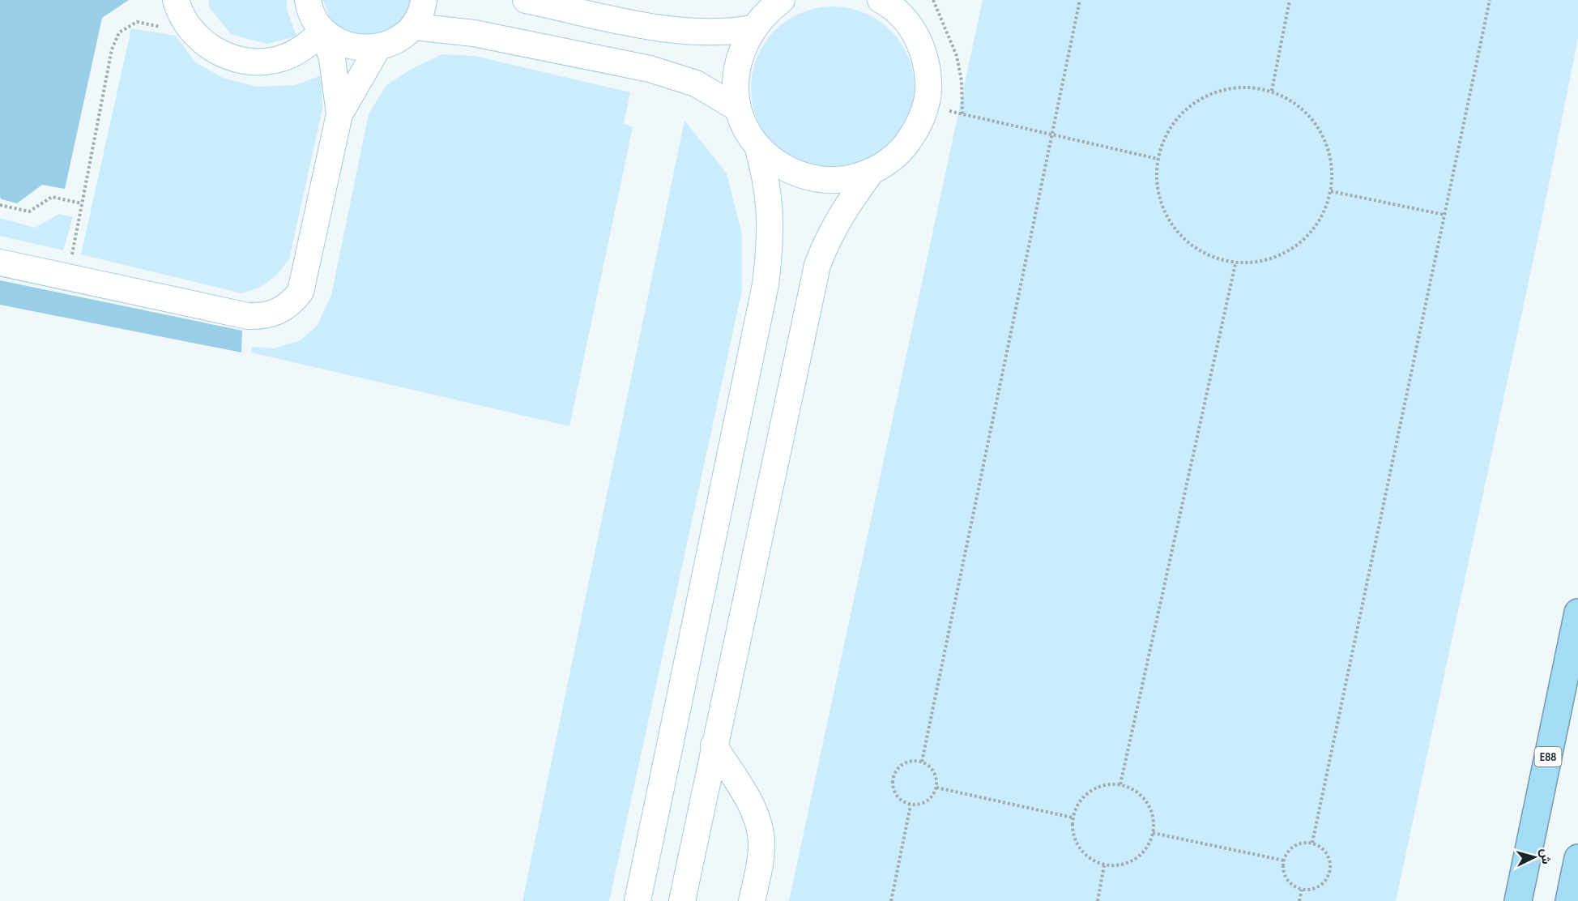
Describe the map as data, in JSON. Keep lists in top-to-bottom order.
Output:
{
  "streets": {
    "highway": ["E88"]
  },
  "north": "right"
}
